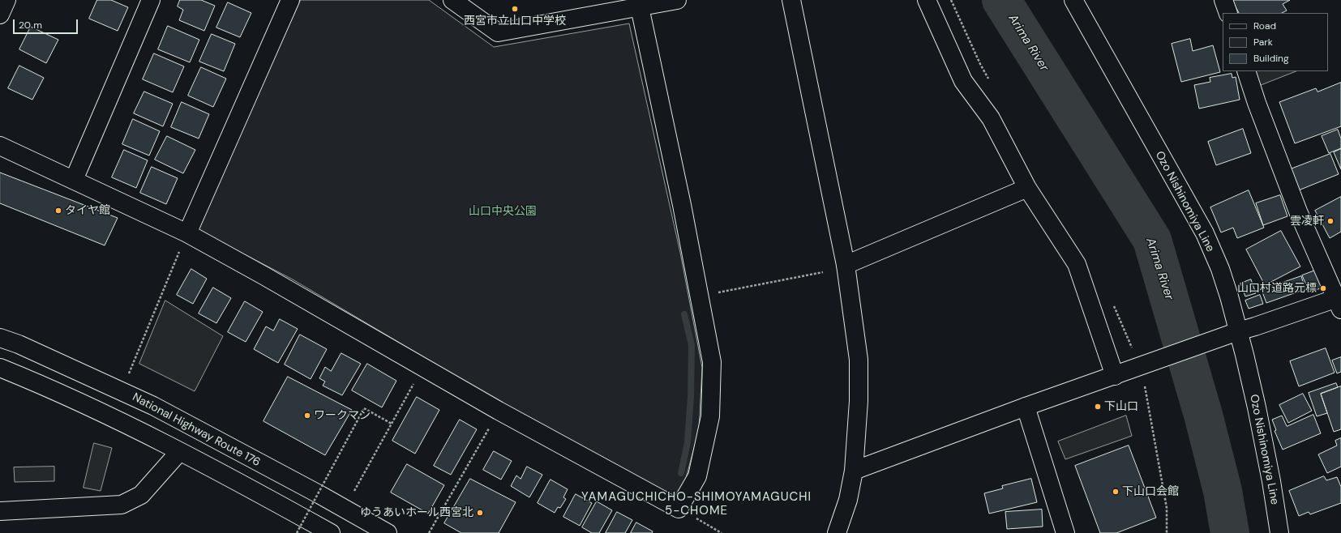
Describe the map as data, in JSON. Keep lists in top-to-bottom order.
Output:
{
  "streets": {
    "main road": ["Ozo Nishinomiya Line", "National Highway Route 176"]
  },
  "districts": ["YAMAGUCHICHO-SHIMOYAMAGUCHI 5-CHOME"],
  "water": ["Arima River"],
  "parks": ["山口中央公園"],
  "places": [
    "西宮市立山口中学校",
    "タイヤ館",
    "雲凌軒",
    "山口村道路元標",
    "下山口",
    "ワークマン",
    "下山口会館",
    "ゆうあいホール西宮北"
  ],
  "legend": ["Road", "Park", "Building"],
  "scale_bar": "20 m"
}
